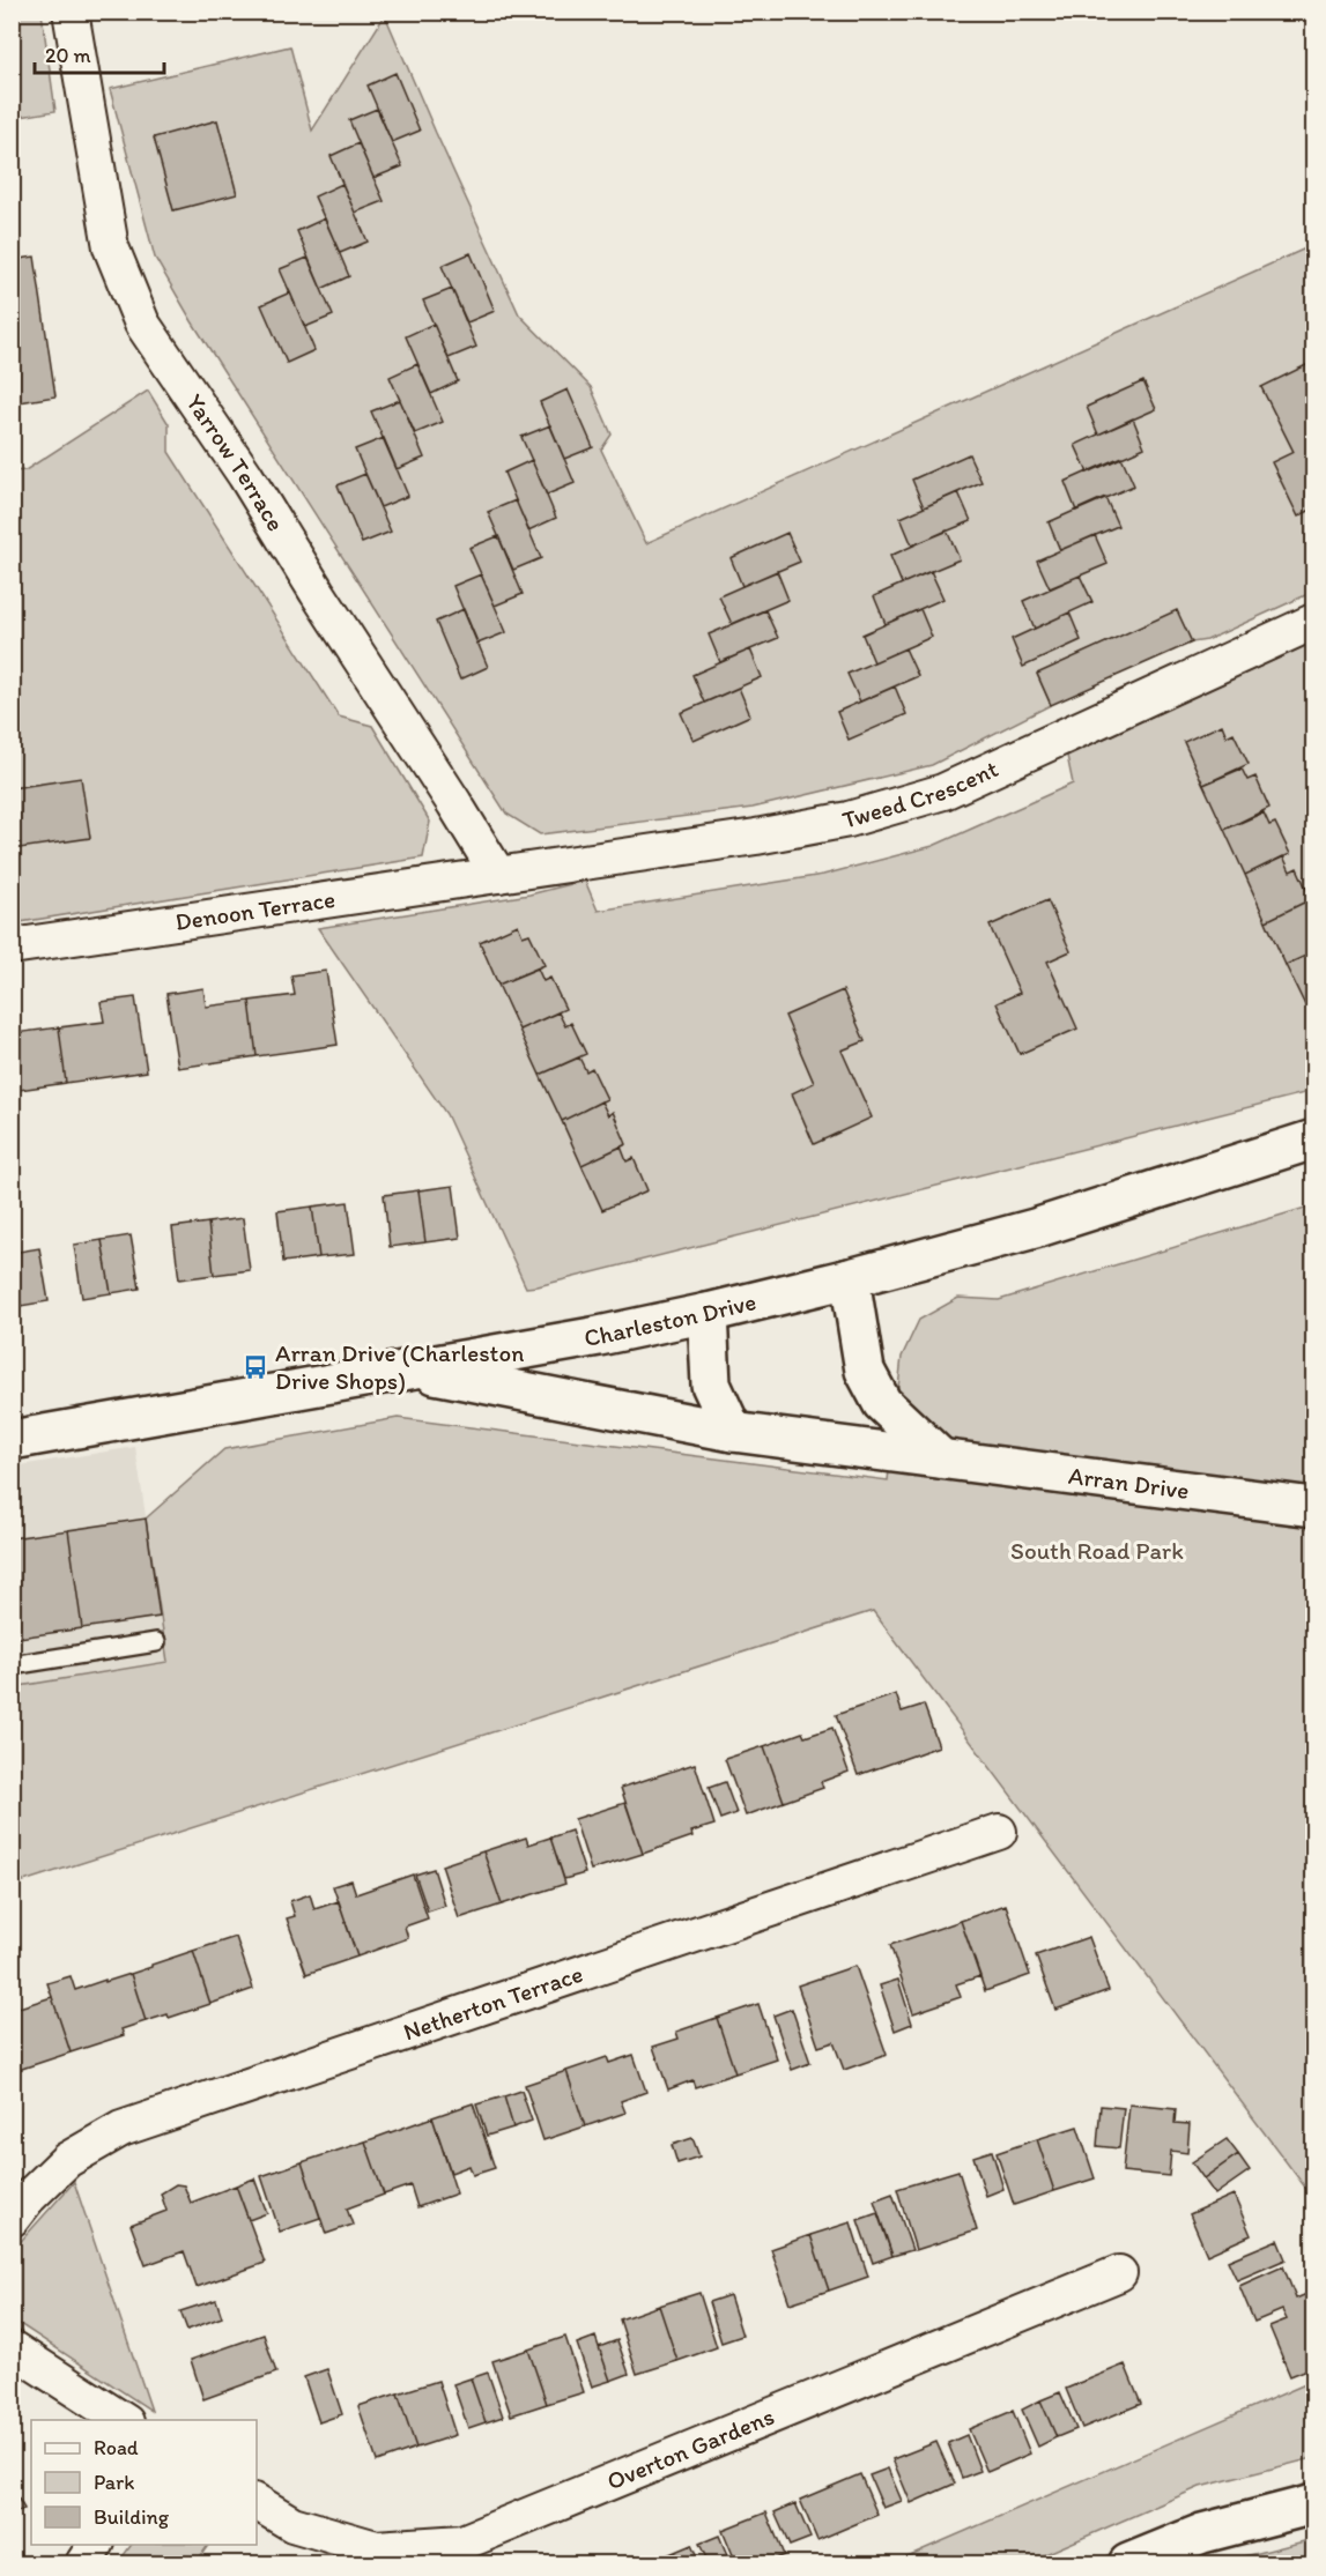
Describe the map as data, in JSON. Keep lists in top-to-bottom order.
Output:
{
  "streets": {
    "street": [
      "Yarrow Terrace",
      "Tweed Crescent",
      "Denoon Terrace",
      "Charleston Drive",
      "Arran Drive",
      "Netherton Terrace",
      "Overton Gardens"
    ]
  },
  "crossings": [
    ["Yarrow Terrace", "Tweed Crescent"],
    ["Yarrow Terrace", "Denoon Terrace"],
    ["Tweed Crescent", "Denoon Terrace"],
    ["Charleston Drive", "Arran Drive"]
  ],
  "parks": ["South Road Park"],
  "places": {
    "bus stop": ["Arran Drive (Charleston Drive Shops)"]
  },
  "legend": ["Road", "Park", "Building"],
  "scale_bar": "20 m"
}
